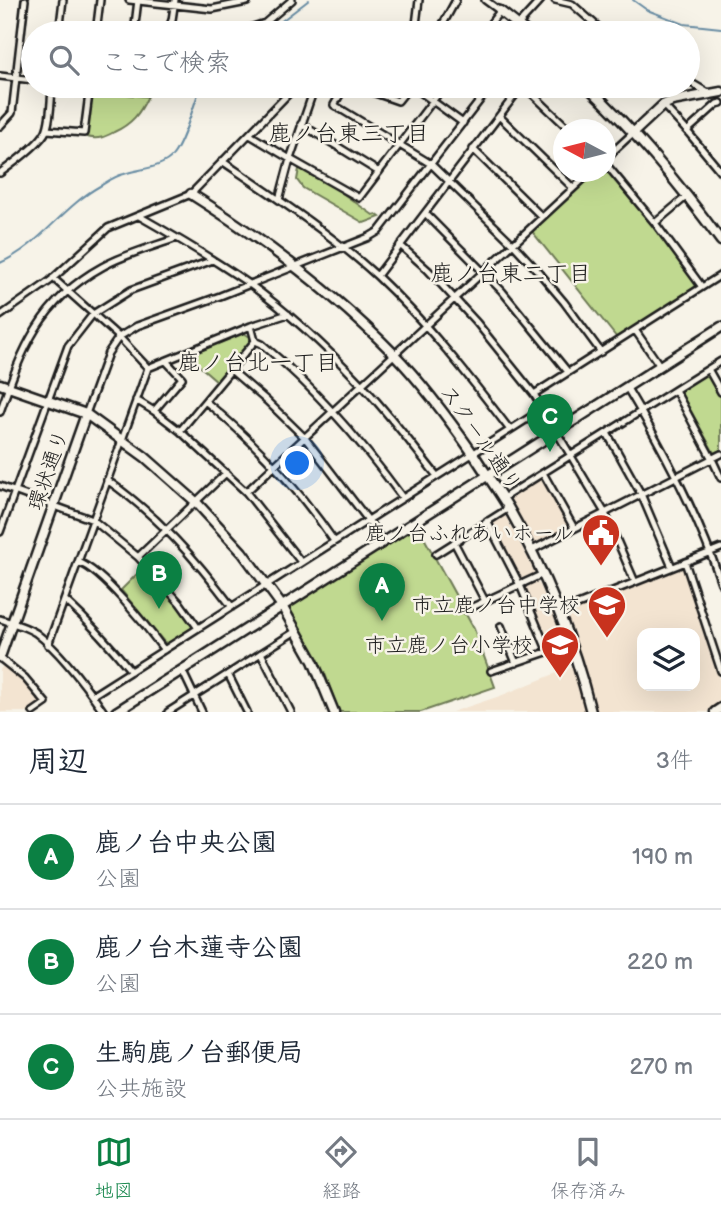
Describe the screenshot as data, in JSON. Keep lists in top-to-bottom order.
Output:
{
  "streets": {
    "street": ["スクール通り", "環状通り"]
  },
  "districts": ["鹿ノ台東三丁目", "鹿ノ台東二丁目", "鹿ノ台北一丁目"],
  "places": {
    "public building": ["鹿ノ台ふれあいホール"],
    "school or university": ["市立鹿ノ台中学校", "市立鹿ノ台小学校"]
  },
  "north": "left",
  "page": {
    "search": "ここで検索",
    "pins": ["C", "B", "A"],
    "heading": ["周辺", "3件"],
    "list": [
      {
        "mark": "A",
        "name": "鹿ノ台中央公園",
        "note": "公園",
        "value": "190 m"
      },
      {
        "mark": "B",
        "name": "鹿ノ台木蓮寺公園",
        "note": "公園",
        "value": "220 m"
      },
      {
        "mark": "C",
        "name": "生駒鹿ノ台郵便局",
        "note": "公共施設",
        "value": "270 m"
      }
    ],
    "nav": ["地図", "経路", "保存済み"]
  }
}
